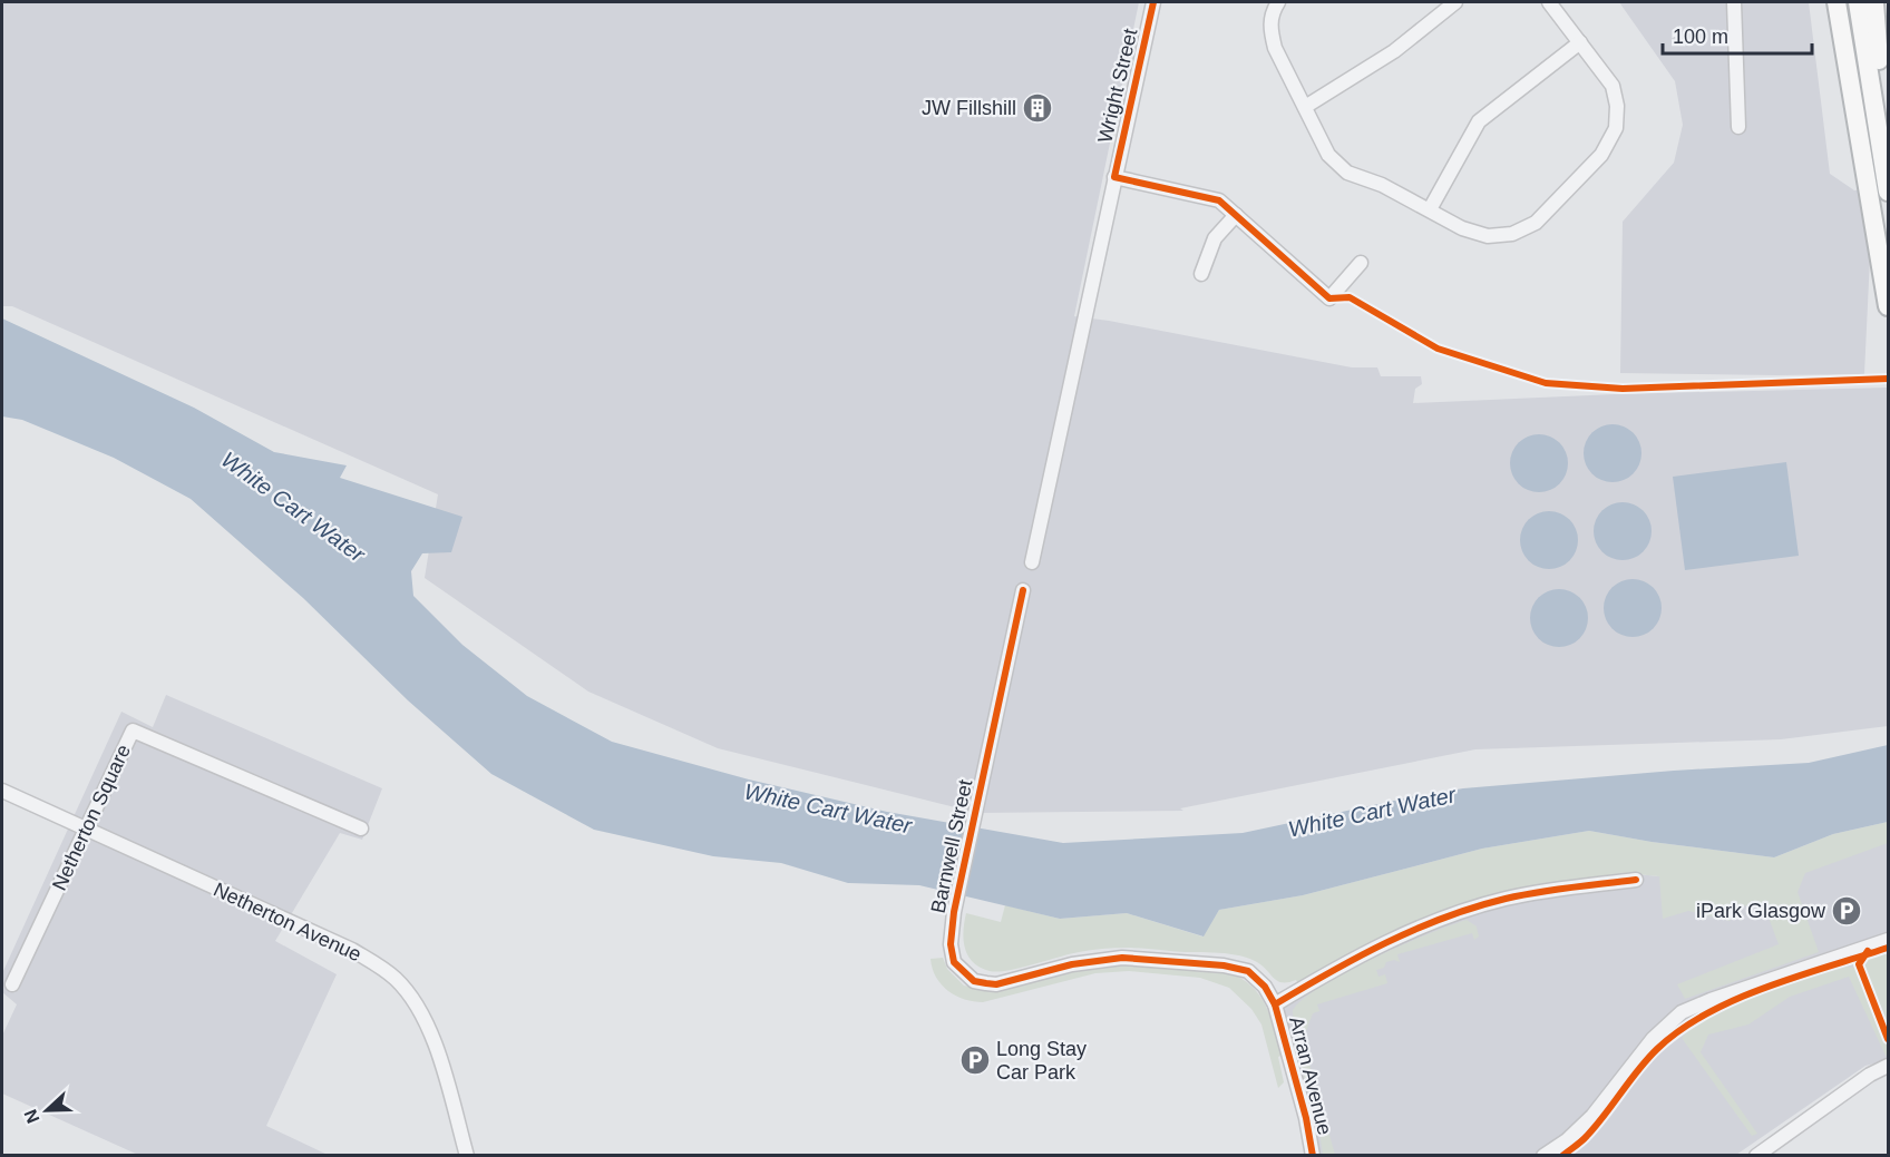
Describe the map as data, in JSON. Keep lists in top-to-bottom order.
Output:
{
  "streets": {
    "street": [
      "Wright Street",
      "Netherton Square",
      "Barnwell Street",
      "Netherton Avenue",
      "Arran Avenue"
    ]
  },
  "crossings": [
    ["Netherton Square", "Netherton Avenue"],
    ["Barnwell Street", "Arran Avenue"]
  ],
  "water": ["White Cart Water"],
  "places": {
    "building": ["JW Fillshill"],
    "parking": ["iPark Glasgow", "Long Stay Car Park"]
  },
  "scale_bar": "100 m",
  "north": "left"
}
